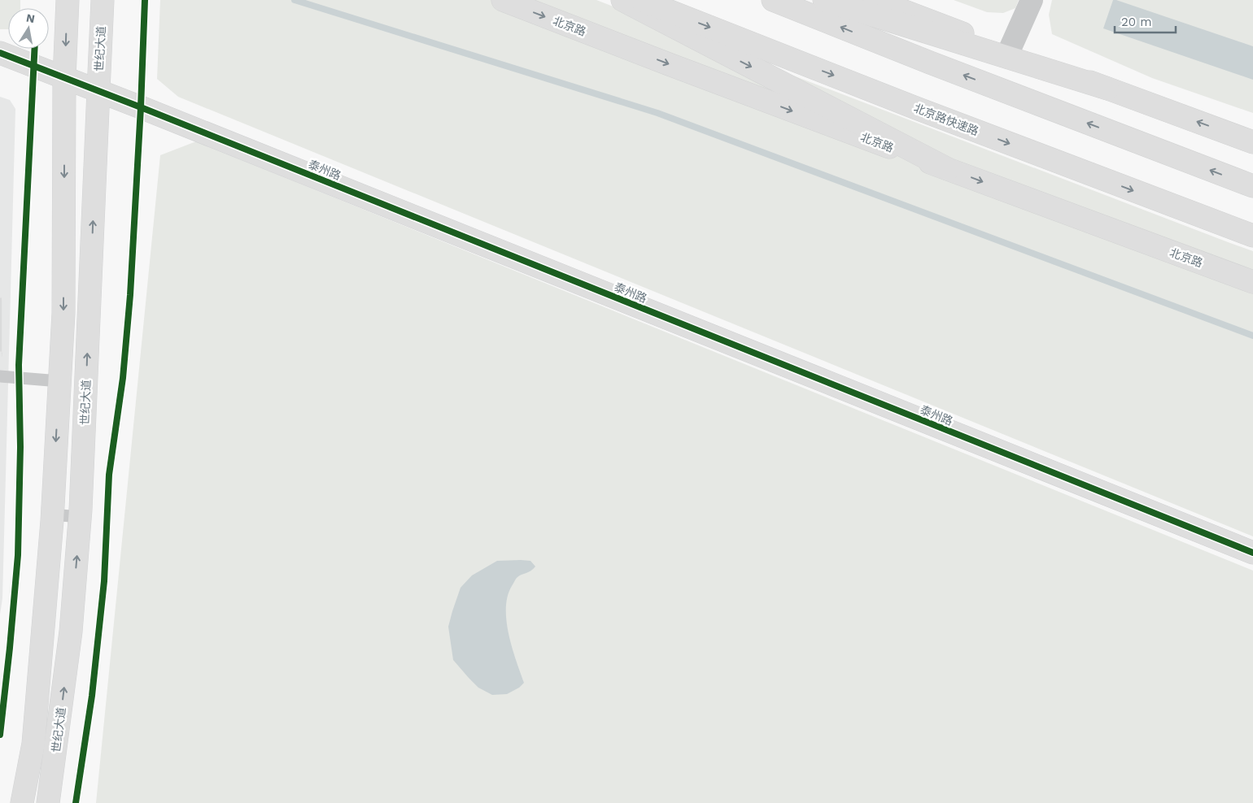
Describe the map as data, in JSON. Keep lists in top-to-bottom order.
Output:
{
  "streets": {
    "main road": [
      "北京路",
      "世纪大道",
      "北京路快速路",
      "泰州路"
    ]
  },
  "crossings": [
    ["世纪大道", "泰州路"]
  ],
  "scale_bar": "20 m",
  "north": "top"
}
